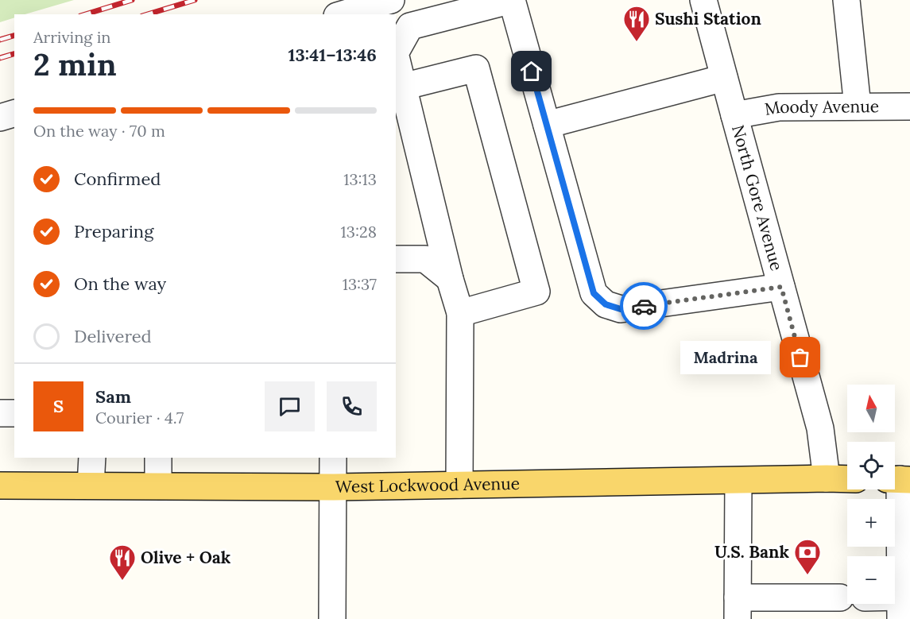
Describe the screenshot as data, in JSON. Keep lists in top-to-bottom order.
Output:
{
  "streets": {
    "main road": ["West Lockwood Avenue"],
    "street": ["Moody Avenue", "North Gore Avenue"]
  },
  "crossings": [
    ["Moody Avenue", "North Gore Avenue"],
    ["North Gore Avenue", "West Lockwood Avenue"]
  ],
  "places": {
    "restaurant": ["Sushi Station", "Olive + Oak"],
    "other": ["Madrina"],
    "bank": ["U.S. Bank"]
  },
  "north": "top",
  "page": {
    "heading": ["2 min", "Arriving in", "13:41–13:46"],
    "panel": ["Sam", "Courier · 4.7"],
    "bar": "On the way · 70 m",
    "list": [
      ["Confirmed", "13:13"],
      ["Preparing", "13:28"],
      ["On the way", "13:37"],
      "Delivered"
    ],
    "bubble": "Madrina",
    "round": "S",
    "map_buttons": ["+", "−"]
  }
}
